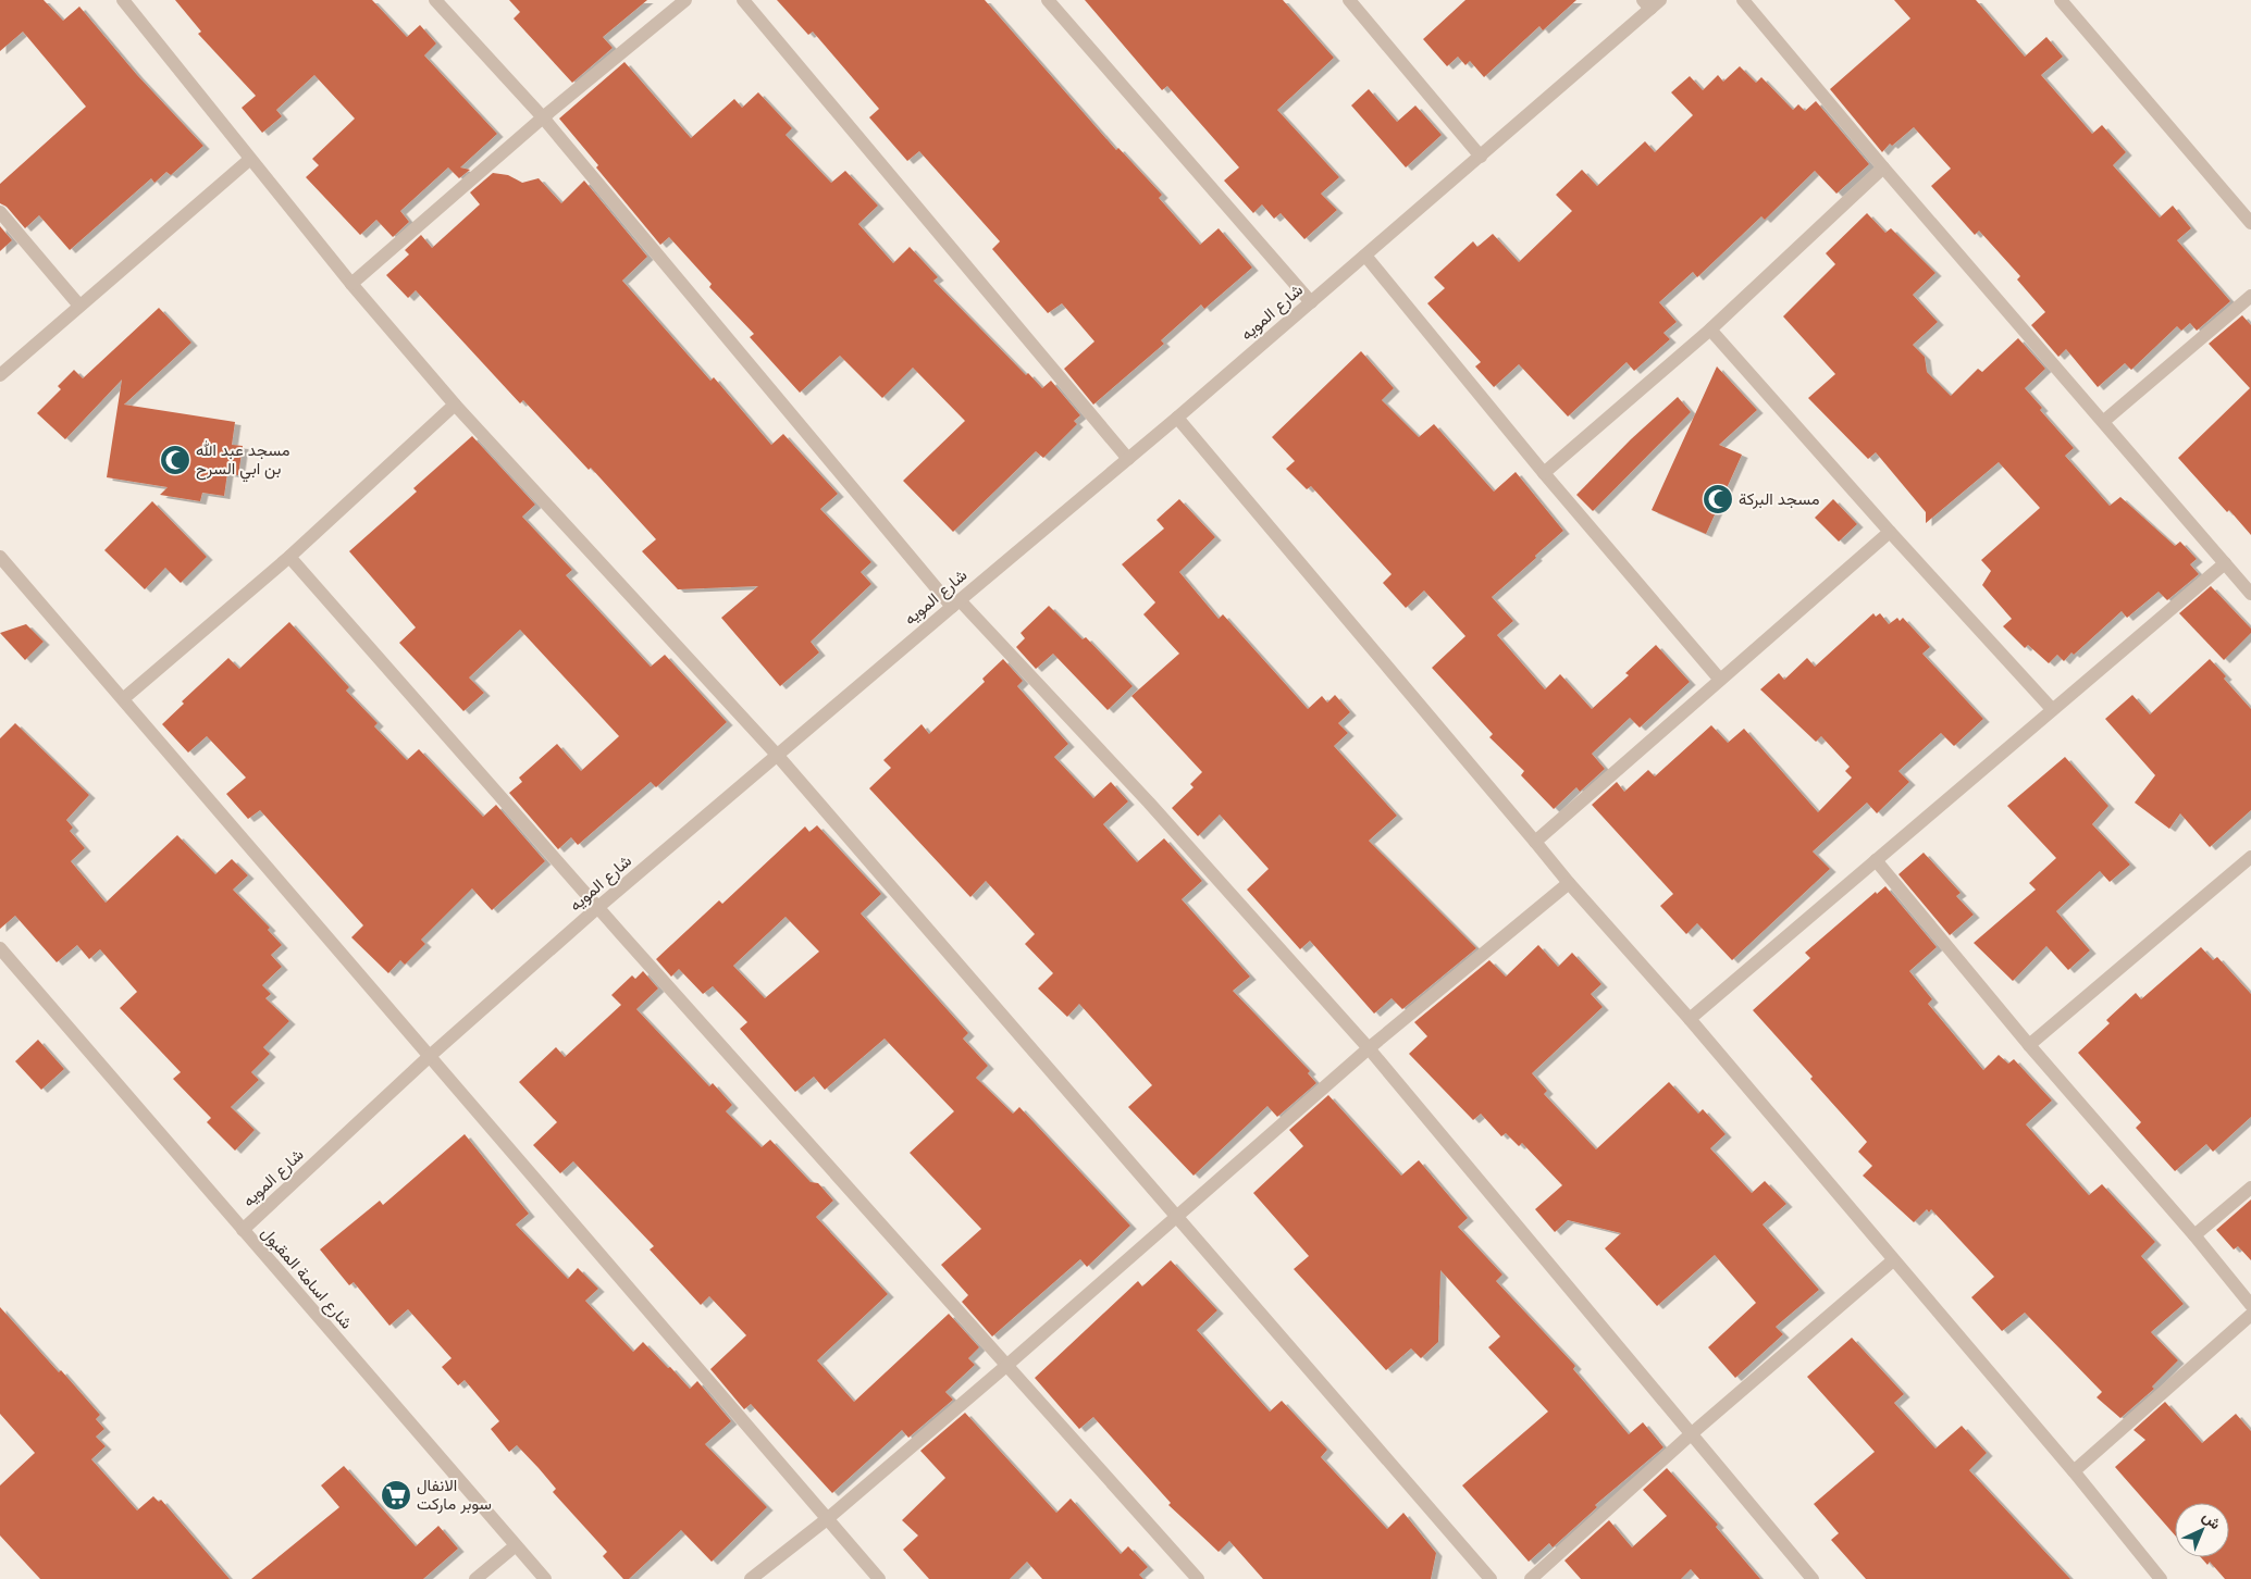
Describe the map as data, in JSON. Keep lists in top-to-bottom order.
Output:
{
  "streets": {
    "street": ["شارع المويه", "شارع اسامة المقبول"]
  },
  "crossings": [
    ["شارع المويه", "شارع اسامة المقبول"]
  ],
  "places": {
    "mosque": ["مسجد عبد الله بن ابي السرح", "مسجد البركة"],
    "supermarket": ["الانفال سوبر ماركت"]
  },
  "north": "top right"
}
